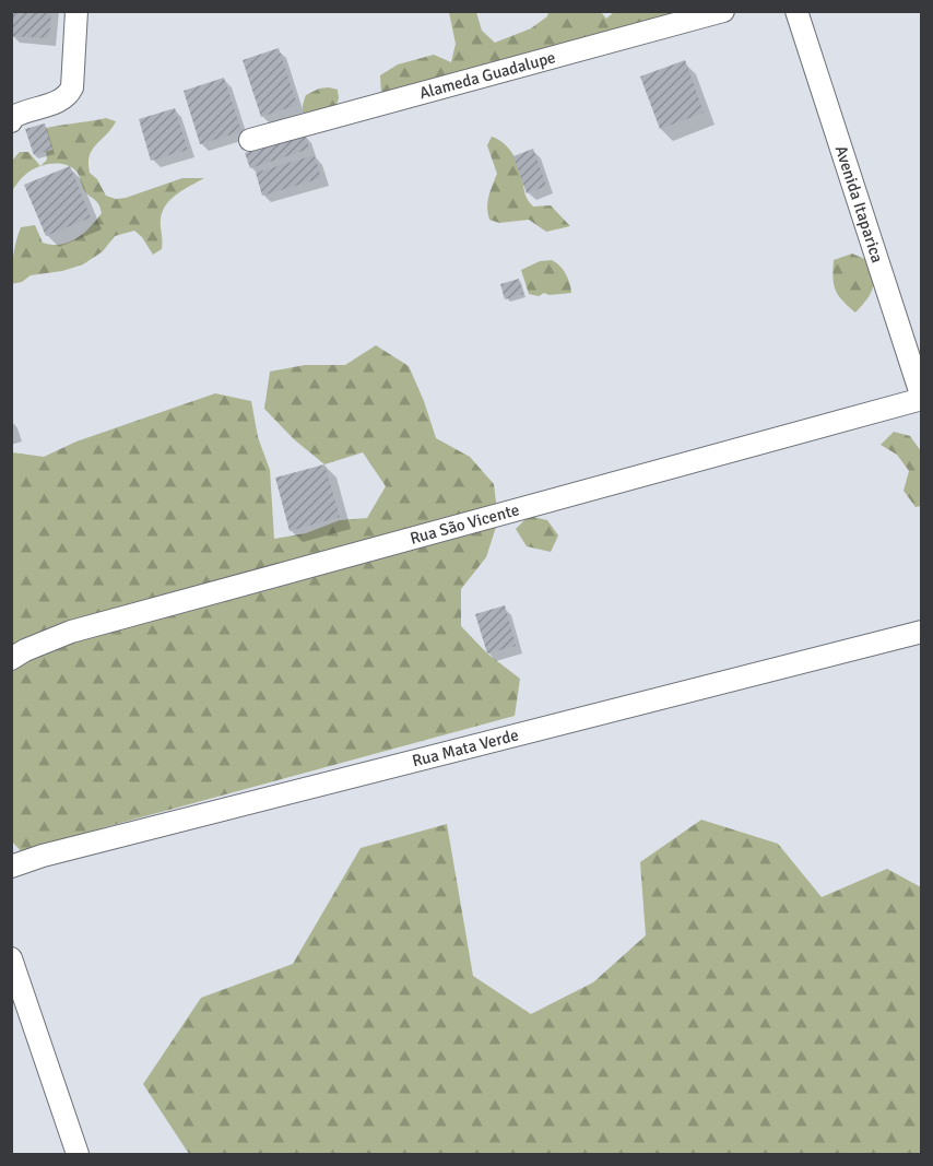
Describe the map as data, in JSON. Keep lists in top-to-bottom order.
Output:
{
  "streets": {
    "street": [
      "Alameda Guadalupe",
      "Avenida Itaparica",
      "Rua São Vicente",
      "Rua Mata Verde"
    ]
  },
  "crossings": [
    ["Avenida Itaparica", "Rua São Vicente"]
  ]
}
